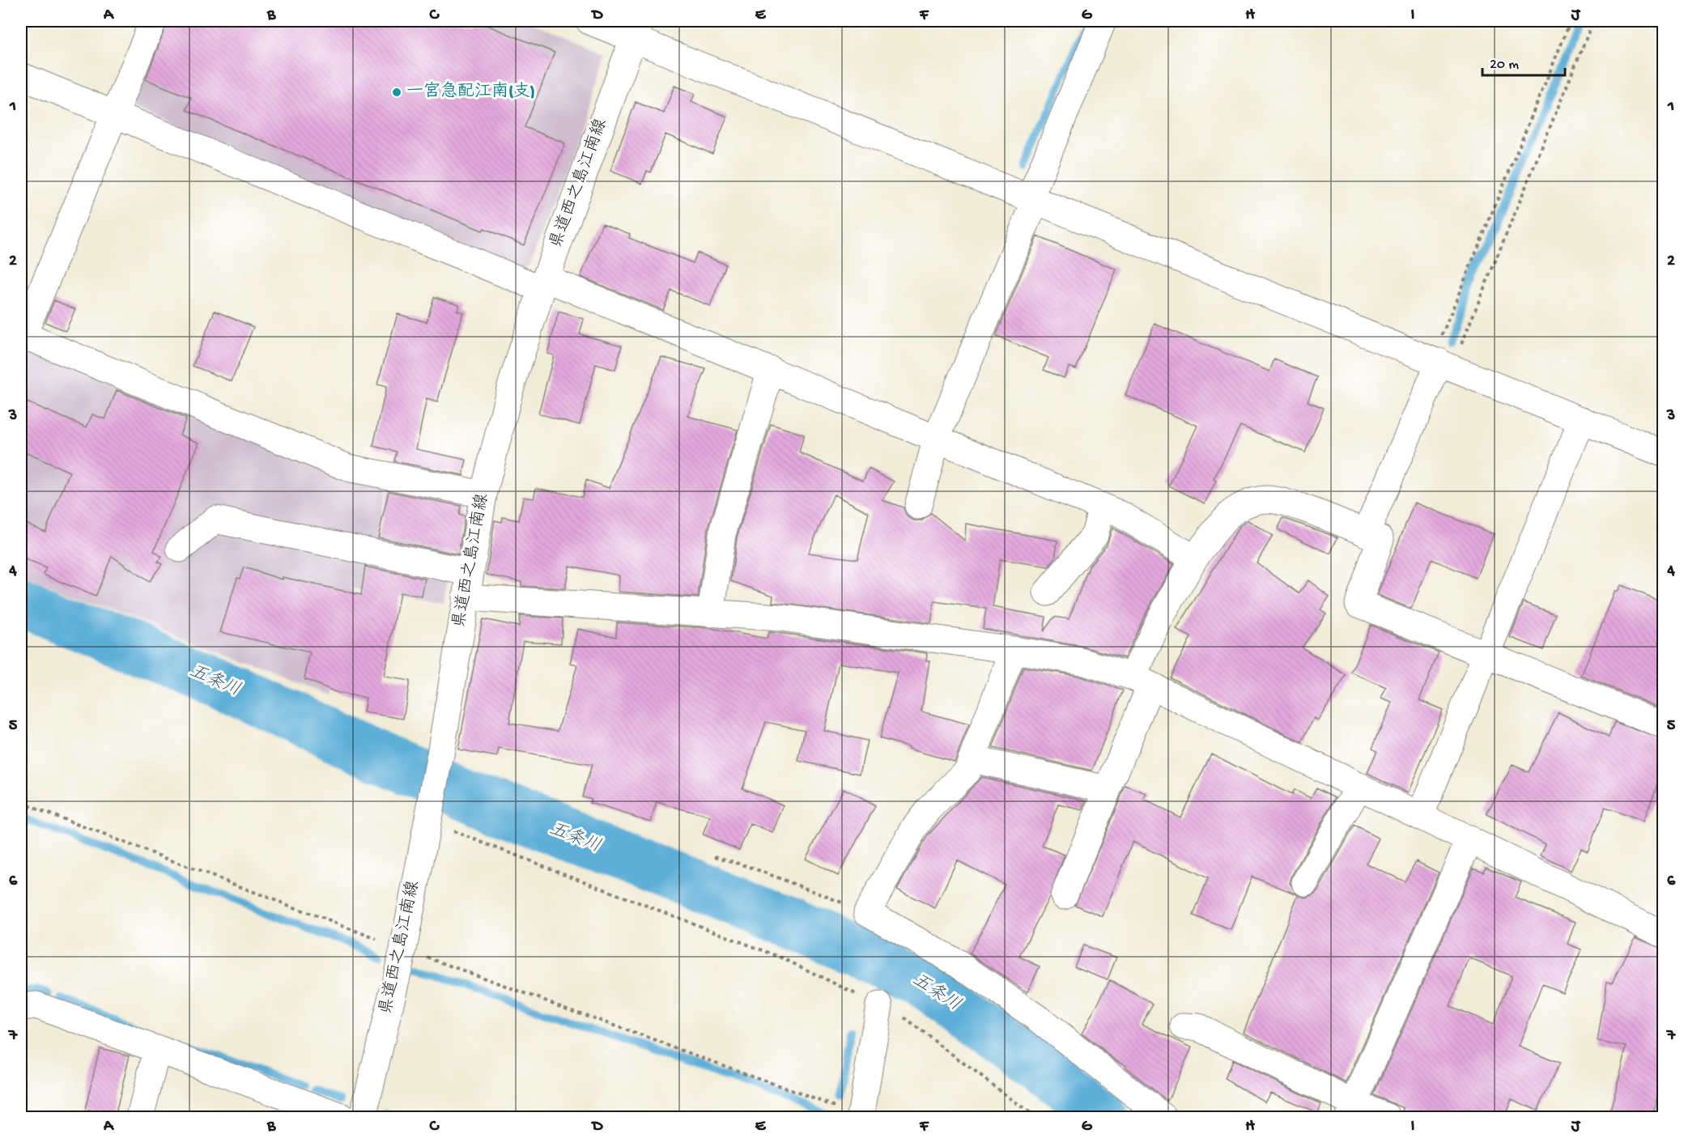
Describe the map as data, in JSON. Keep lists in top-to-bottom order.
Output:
{
  "streets": {
    "street": ["県道西之島江南線"]
  },
  "water": ["五条川"],
  "places": ["一宮急配江南(支)"],
  "scale_bar": "20 m",
  "grid": {
    "columns": [
      "A",
      "B",
      "C",
      "D",
      "E",
      "F",
      "G",
      "H",
      "I",
      "J"
    ],
    "rows": [
      "1",
      "2",
      "3",
      "4",
      "5",
      "6",
      "7"
    ]
  }
}
